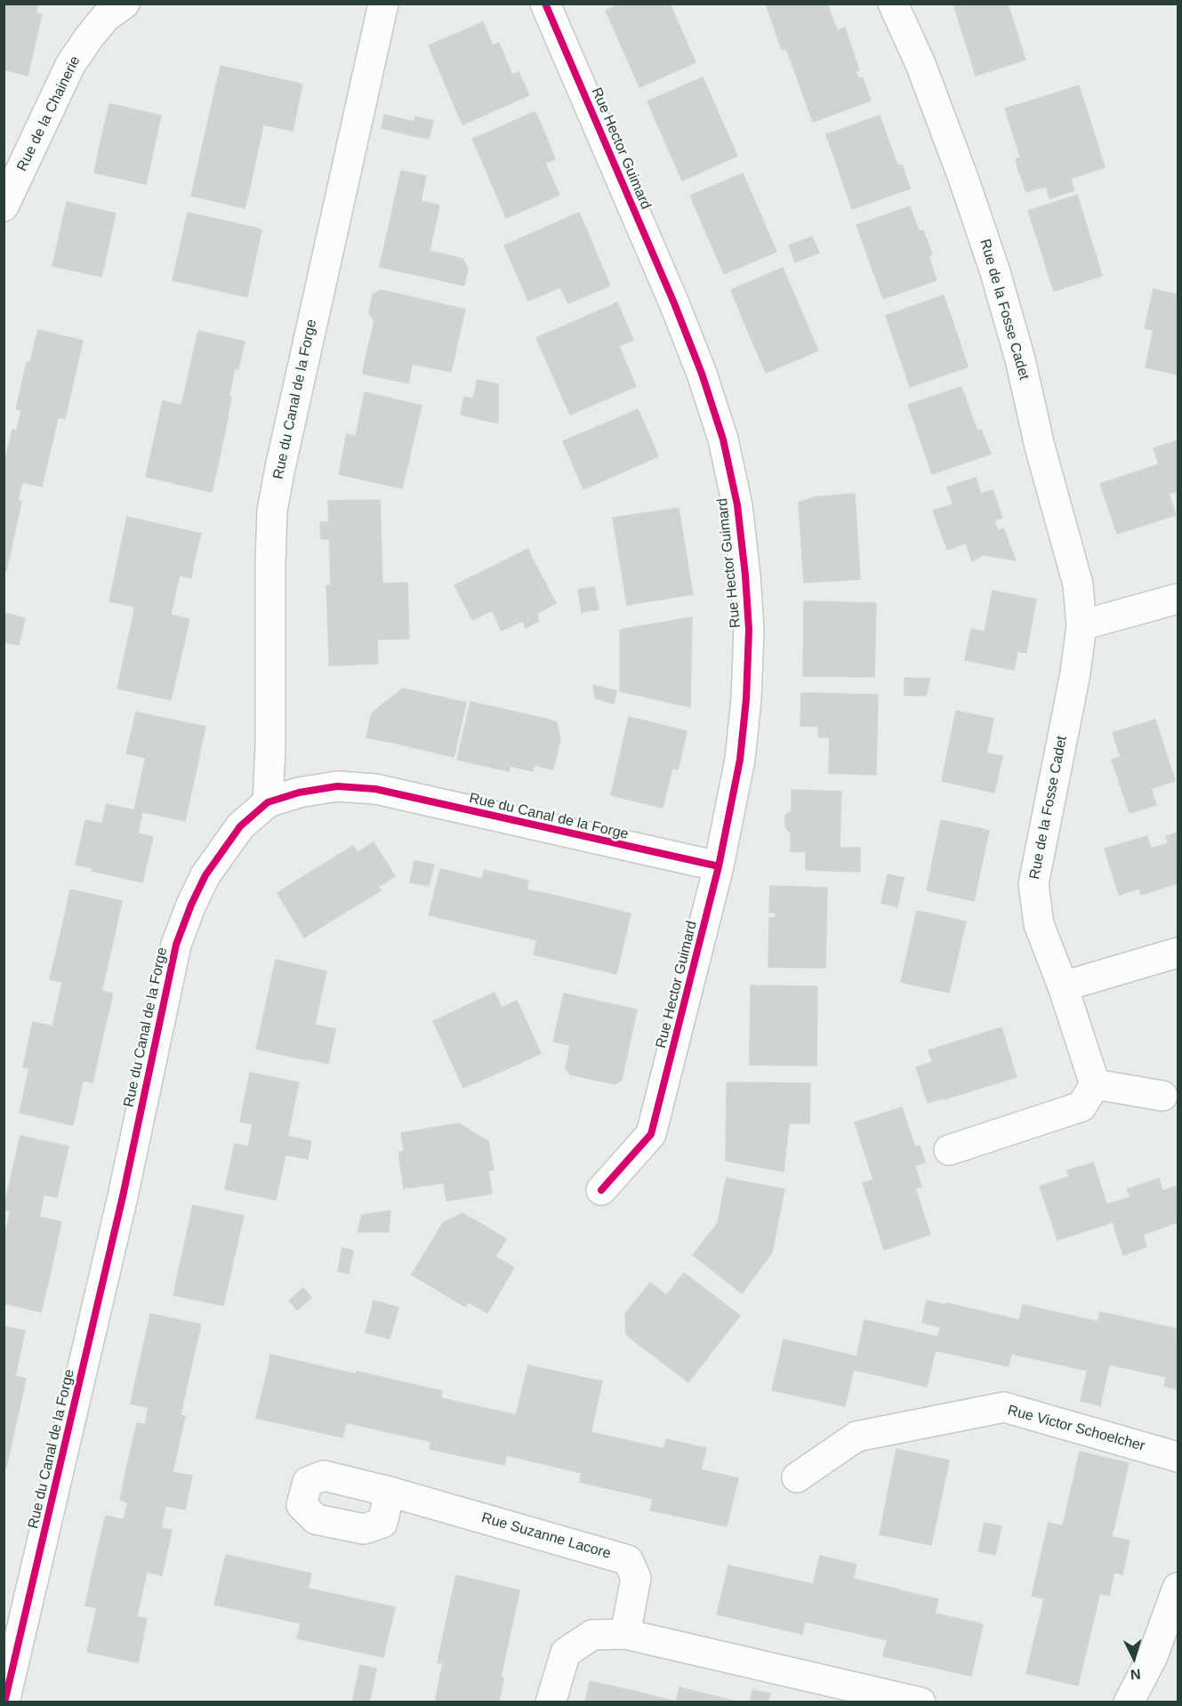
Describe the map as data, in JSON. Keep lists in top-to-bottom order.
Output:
{
  "streets": {
    "street": [
      "Rue de la Chainerie",
      "Rue Hector Guimard",
      "Rue de la Fosse Cadet",
      "Rue du Canal de la Forge",
      "Rue Victor Schoelcher",
      "Rue Suzanne Lacore"
    ]
  },
  "crossings": [
    ["Rue Hector Guimard", "Rue du Canal de la Forge"]
  ],
  "north": "bottom"
}
